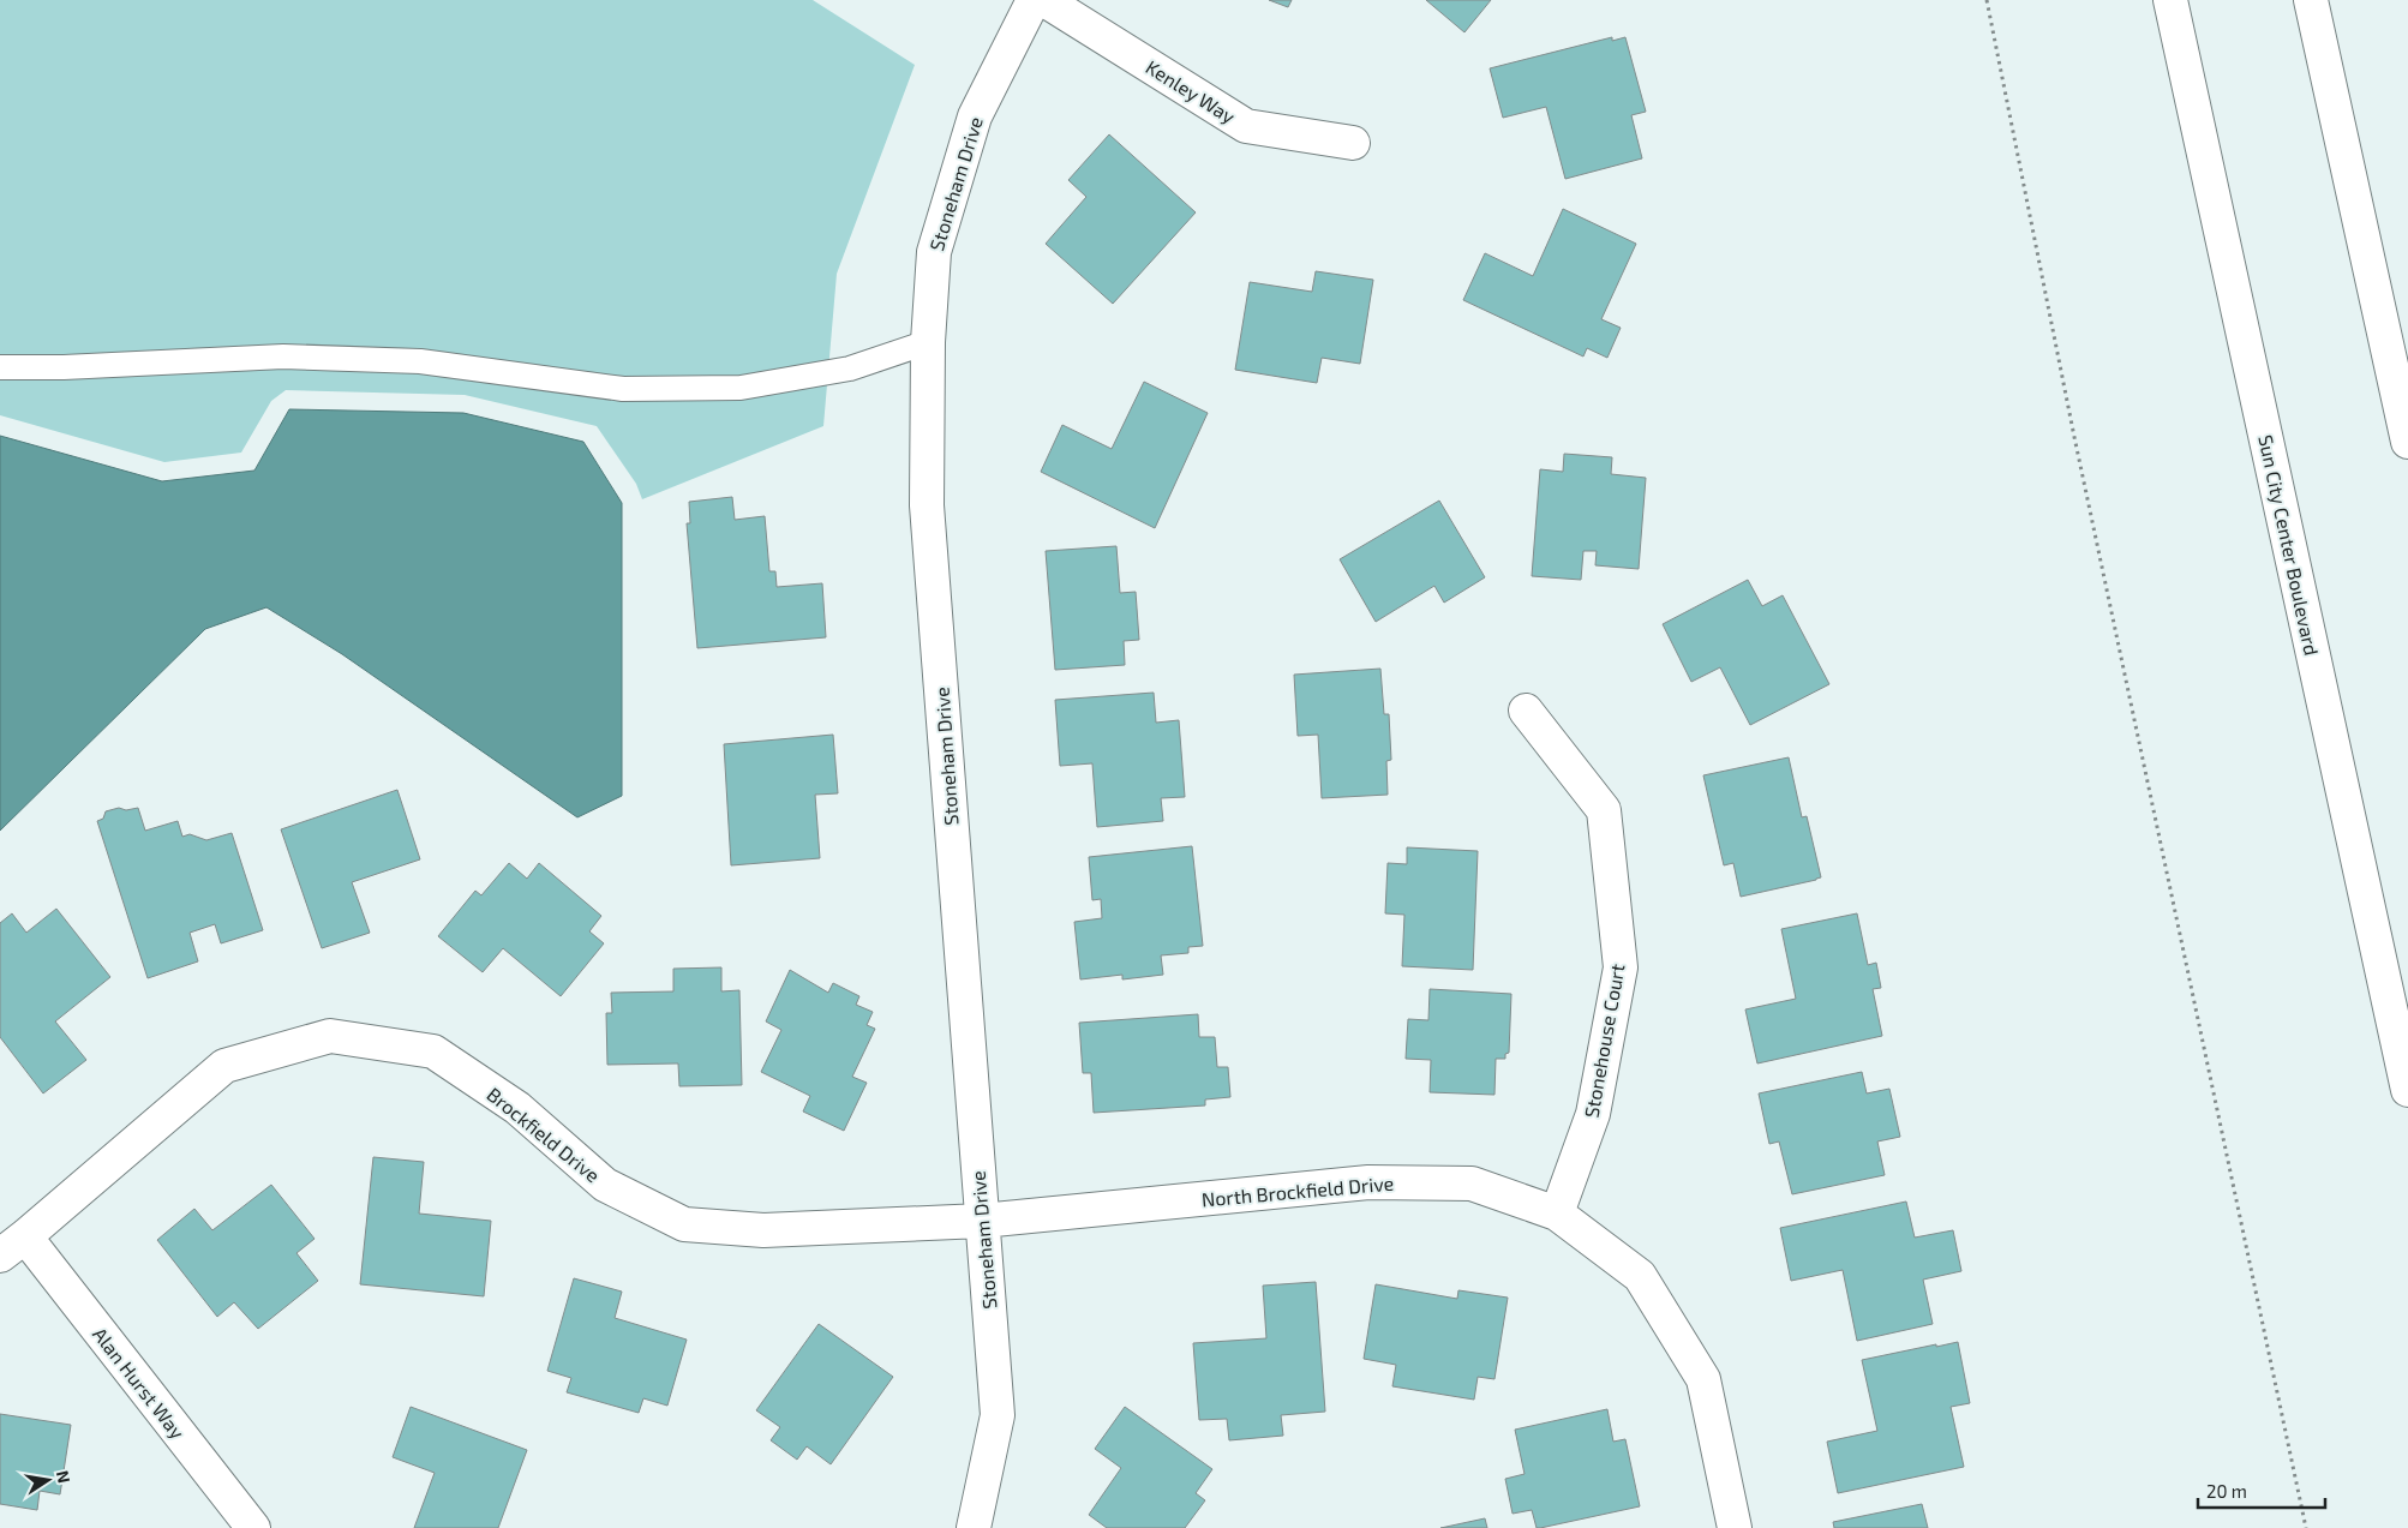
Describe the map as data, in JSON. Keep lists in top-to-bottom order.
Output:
{
  "streets": {
    "street": [
      "Kenley Way",
      "Stoneham Drive",
      "Sun City Center Boulevard",
      "Stonehouse Court",
      "Brockfield Drive",
      "North Brockfield Drive",
      "Alan Hurst Way"
    ]
  },
  "crossings": [
    ["Stoneham Drive", "Brockfield Drive"],
    ["Stoneham Drive", "North Brockfield Drive"],
    ["Stonehouse Court", "North Brockfield Drive"],
    ["Brockfield Drive", "North Brockfield Drive"],
    ["Brockfield Drive", "Alan Hurst Way"]
  ],
  "scale_bar": "20 m",
  "north": "right"
}
